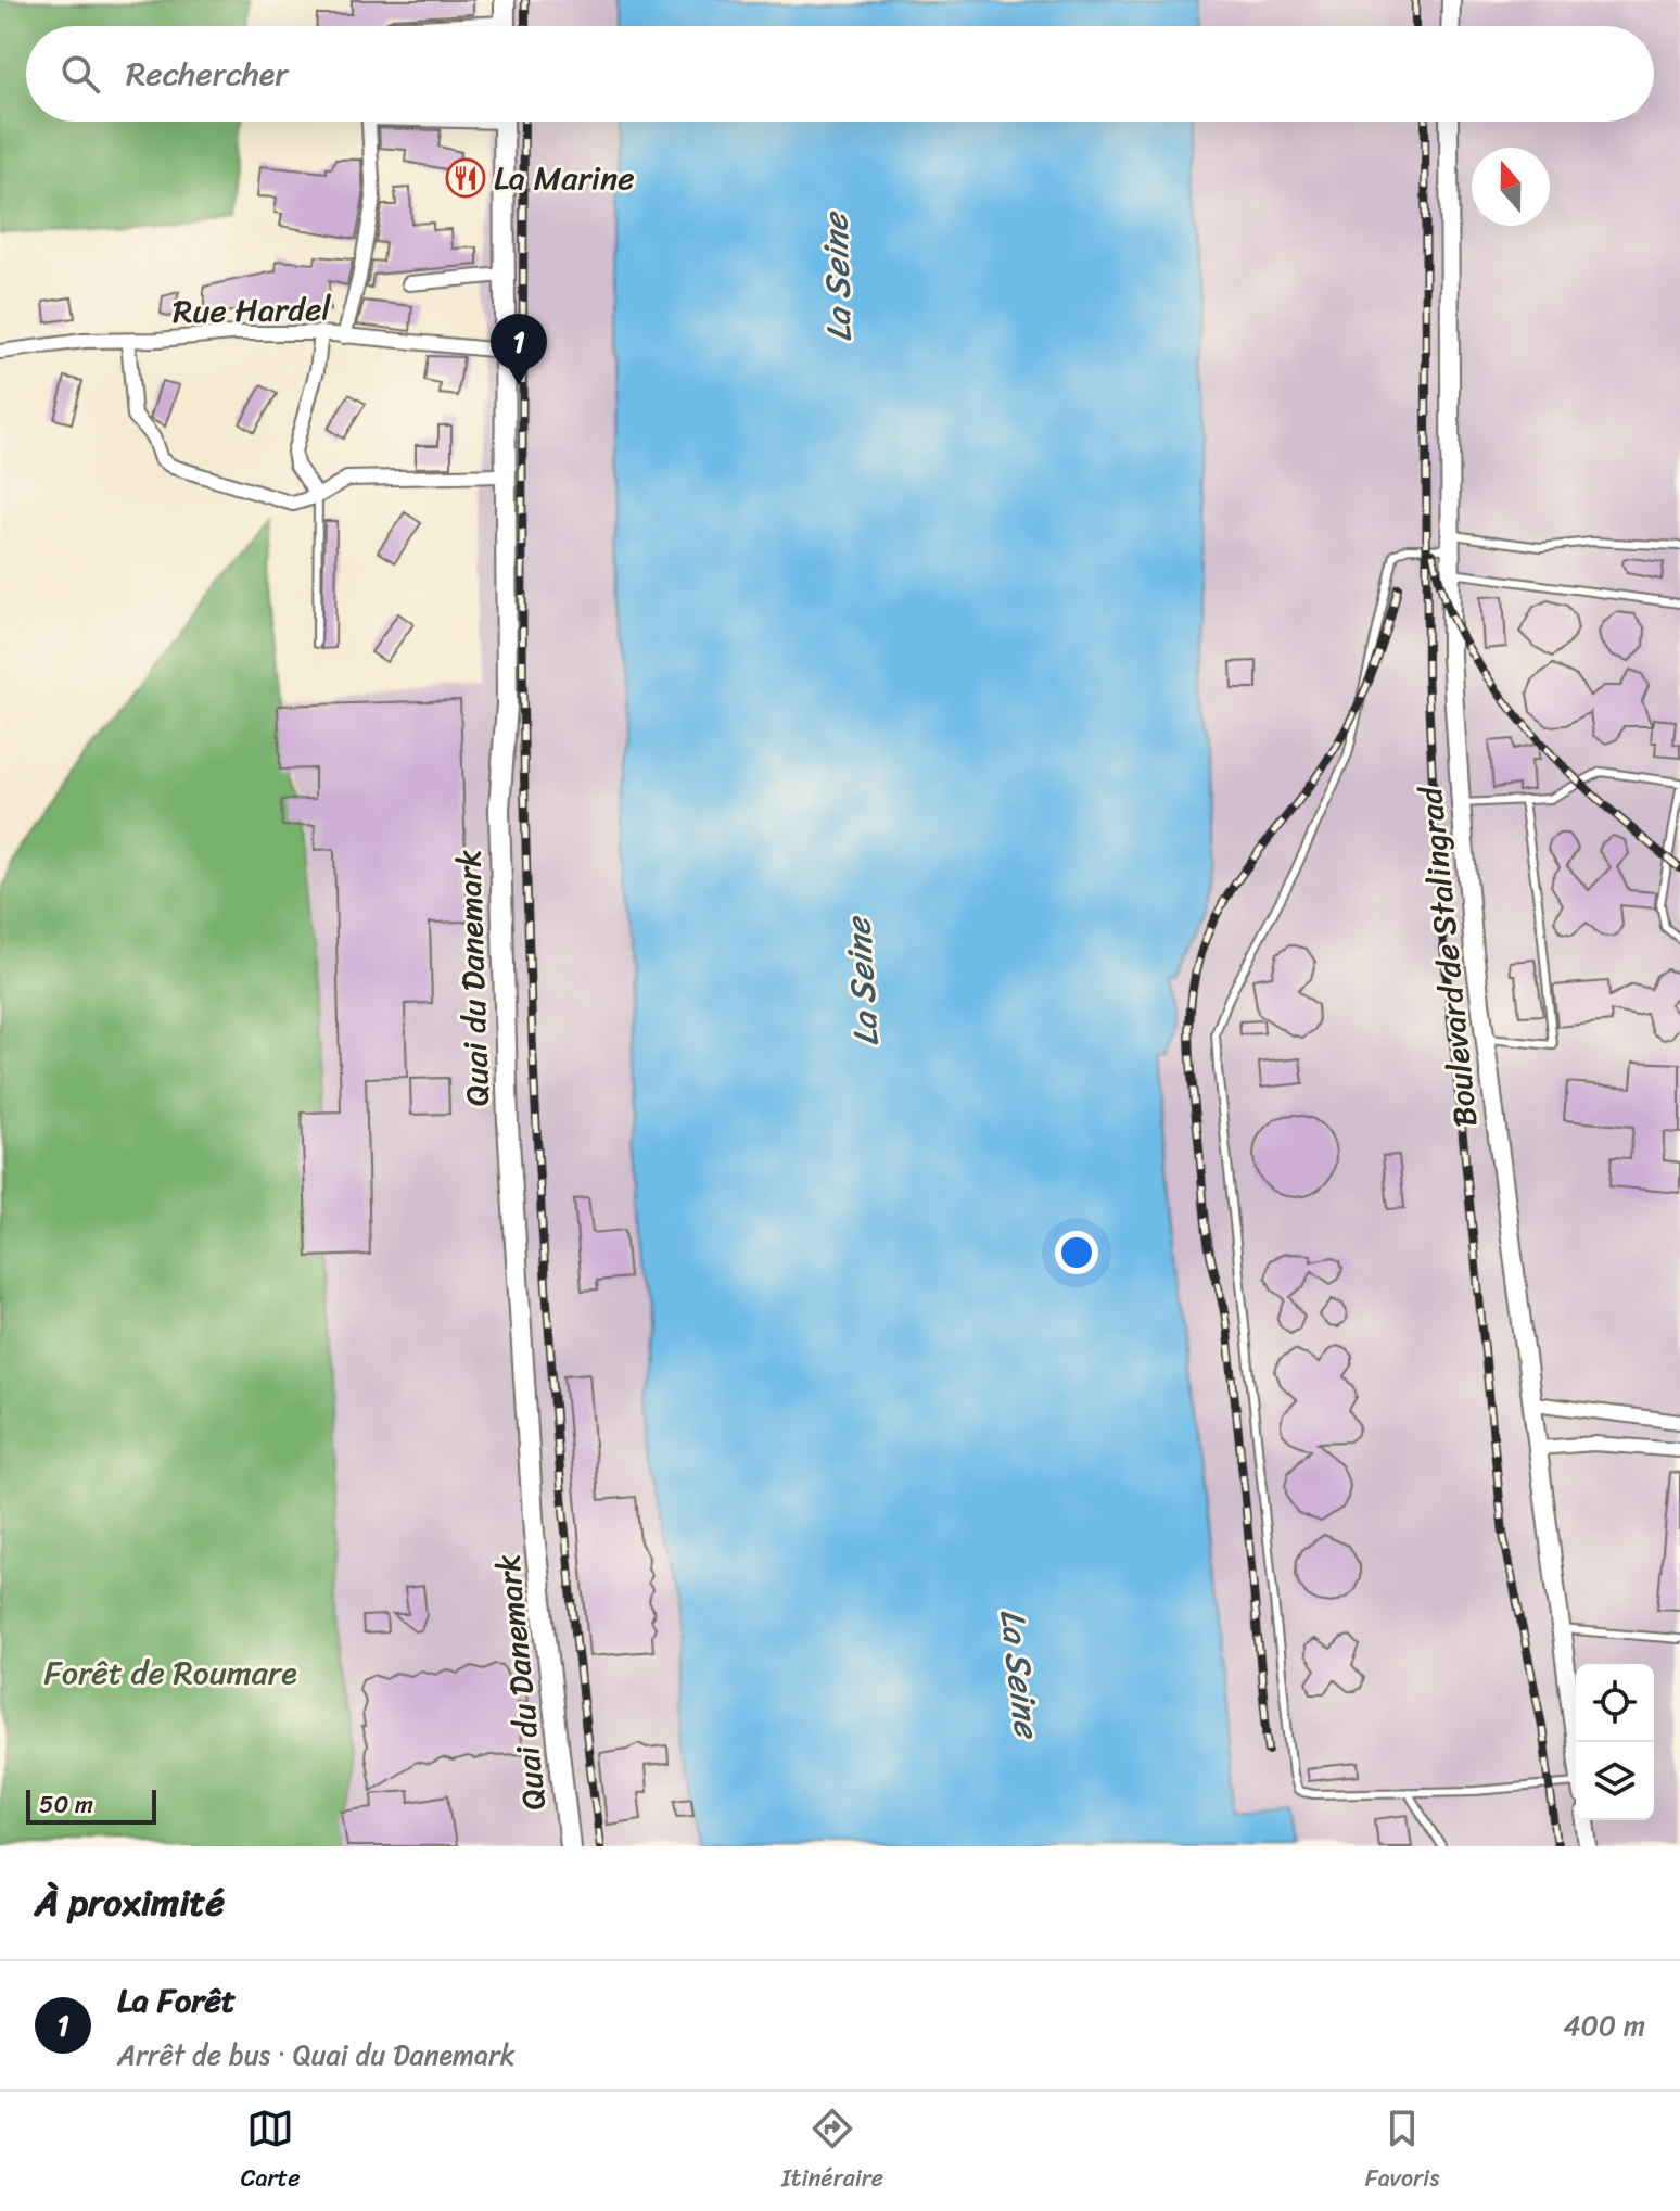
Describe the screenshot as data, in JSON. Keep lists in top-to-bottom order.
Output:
{
  "streets": {
    "main road": ["Quai du Danemark"],
    "street": ["Rue Hardel", "Boulevard de Stalingrad"]
  },
  "crossings": [
    ["Rue Hardel", "Quai du Danemark"]
  ],
  "water": ["La Seine"],
  "parks": ["Forêt de Roumare"],
  "places": {
    "restaurant": ["La Marine"]
  },
  "scale_bar": "50 m",
  "north": "top",
  "page": {
    "search": "Rechercher",
    "pins": "1",
    "scale": "50 m",
    "heading": "À proximité",
    "list": [
      {
        "mark": "1",
        "name": "La Forêt",
        "note": "Arrêt de bus · Quai du Danemark",
        "value": "400 m"
      }
    ],
    "nav": ["Carte", "Itinéraire", "Favoris"]
  }
}
